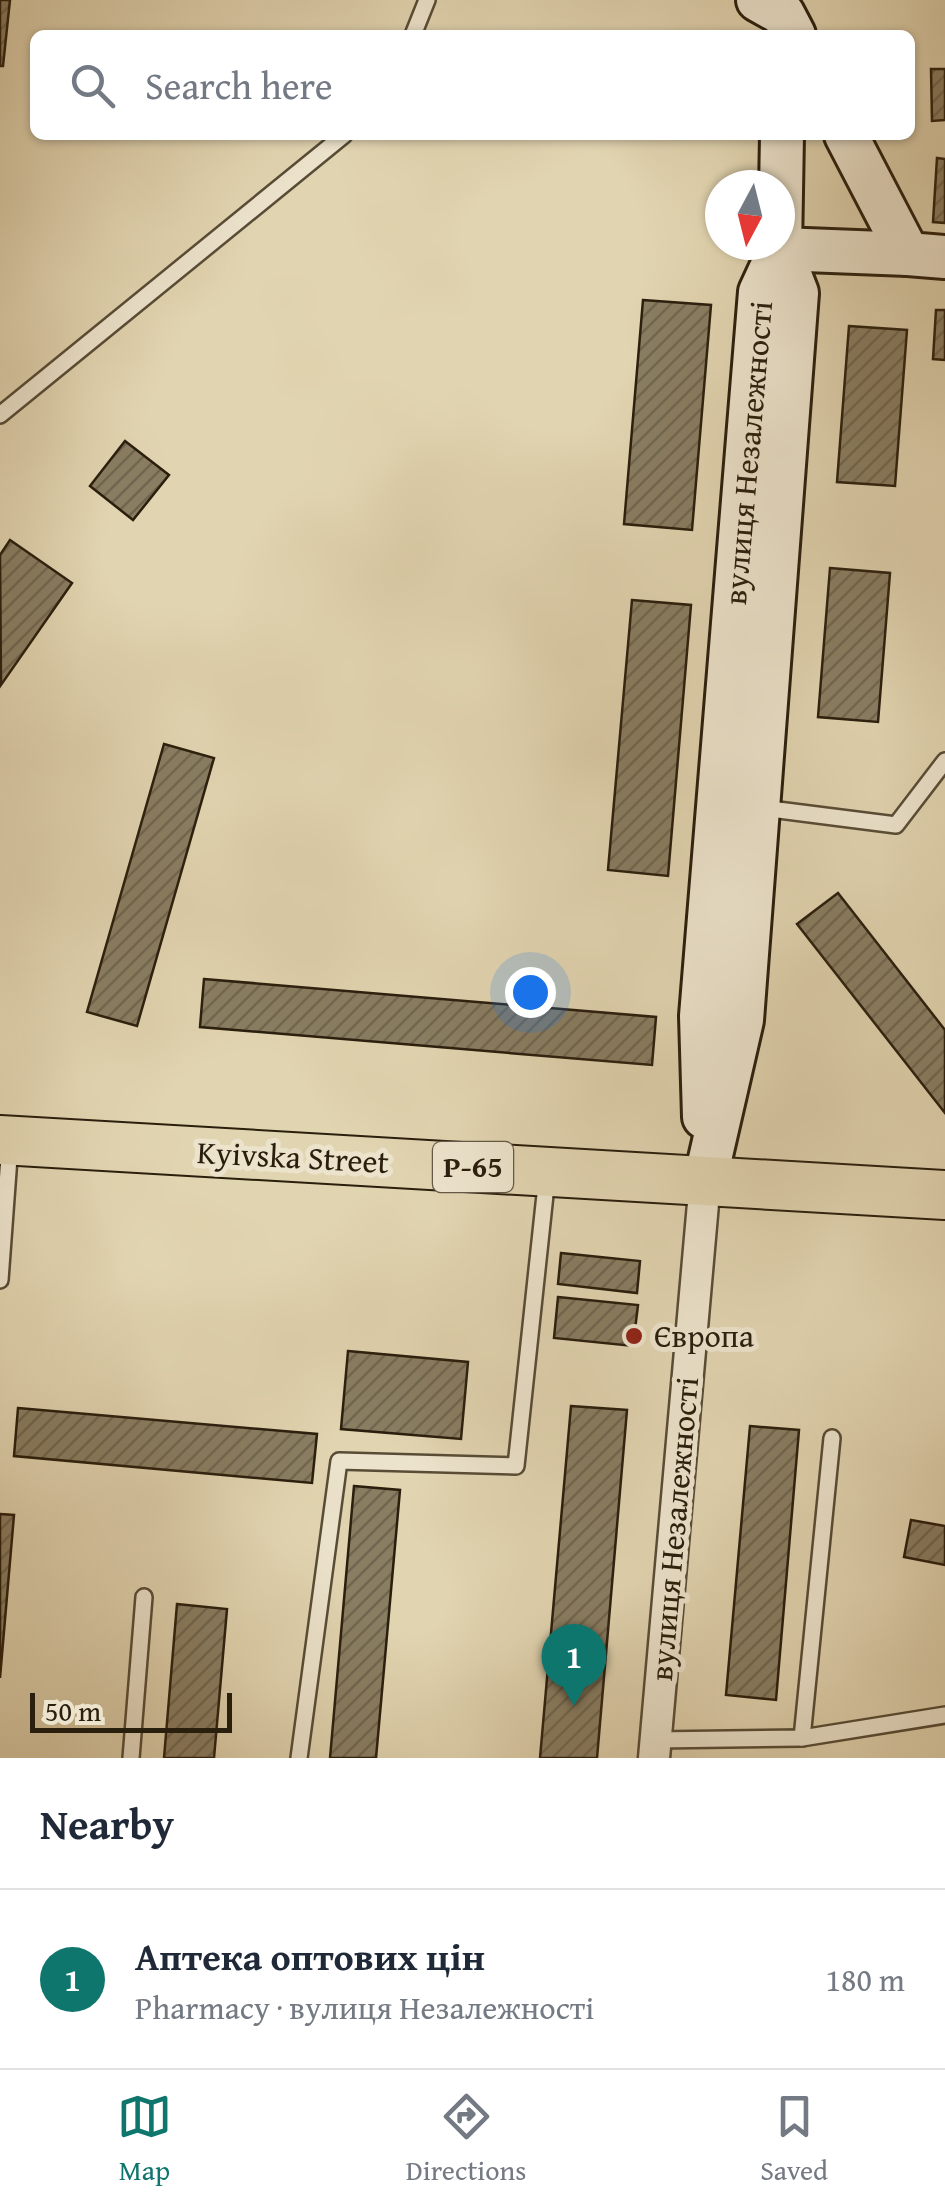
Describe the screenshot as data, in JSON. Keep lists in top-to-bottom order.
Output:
{
  "streets": {
    "main road": ["Kyivska Street", "Р-65"],
    "street": ["вулиця Незалежності"]
  },
  "crossings": [
    ["вулиця Незалежності", "Kyivska Street"]
  ],
  "places": ["Європа"],
  "scale_bar": "50 m",
  "north": "bottom",
  "page": {
    "search": "Search here",
    "pins": "1",
    "scale": "50 m",
    "heading": "Nearby",
    "list": [
      {
        "mark": "1",
        "name": "Аптека оптових цін",
        "note": "Pharmacy · вулиця Незалежності",
        "value": "180 m"
      }
    ],
    "nav": ["Map", "Directions", "Saved"]
  }
}
